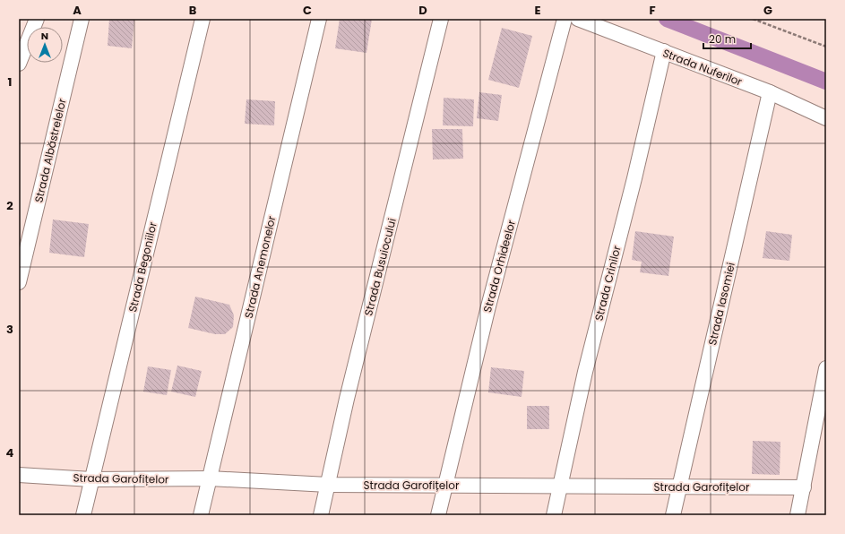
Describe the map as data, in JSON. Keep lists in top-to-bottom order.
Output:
{
  "streets": {
    "street": [
      "Strada Nuferilor",
      "Strada Albăstrelelor",
      "Strada Orhideelor",
      "Strada Begoniilor",
      "Strada Anemonelor",
      "Strada Busuiocului",
      "Strada Crinilor",
      "Strada Iasomiei",
      "Strada Garofițelor"
    ]
  },
  "crossings": [
    ["Strada Nuferilor", "Strada Crinilor"],
    ["Strada Nuferilor", "Strada Iasomiei"],
    ["Strada Orhideelor", "Strada Garofițelor"],
    ["Strada Begoniilor", "Strada Garofițelor"],
    ["Strada Anemonelor", "Strada Garofițelor"],
    ["Strada Busuiocului", "Strada Garofițelor"],
    ["Strada Crinilor", "Strada Garofițelor"],
    ["Strada Iasomiei", "Strada Garofițelor"]
  ],
  "scale_bar": "20 m",
  "north": "top",
  "grid": {
    "columns": [
      "A",
      "B",
      "C",
      "D",
      "E",
      "F",
      "G"
    ],
    "rows": [
      "1",
      "2",
      "3",
      "4"
    ]
  }
}
